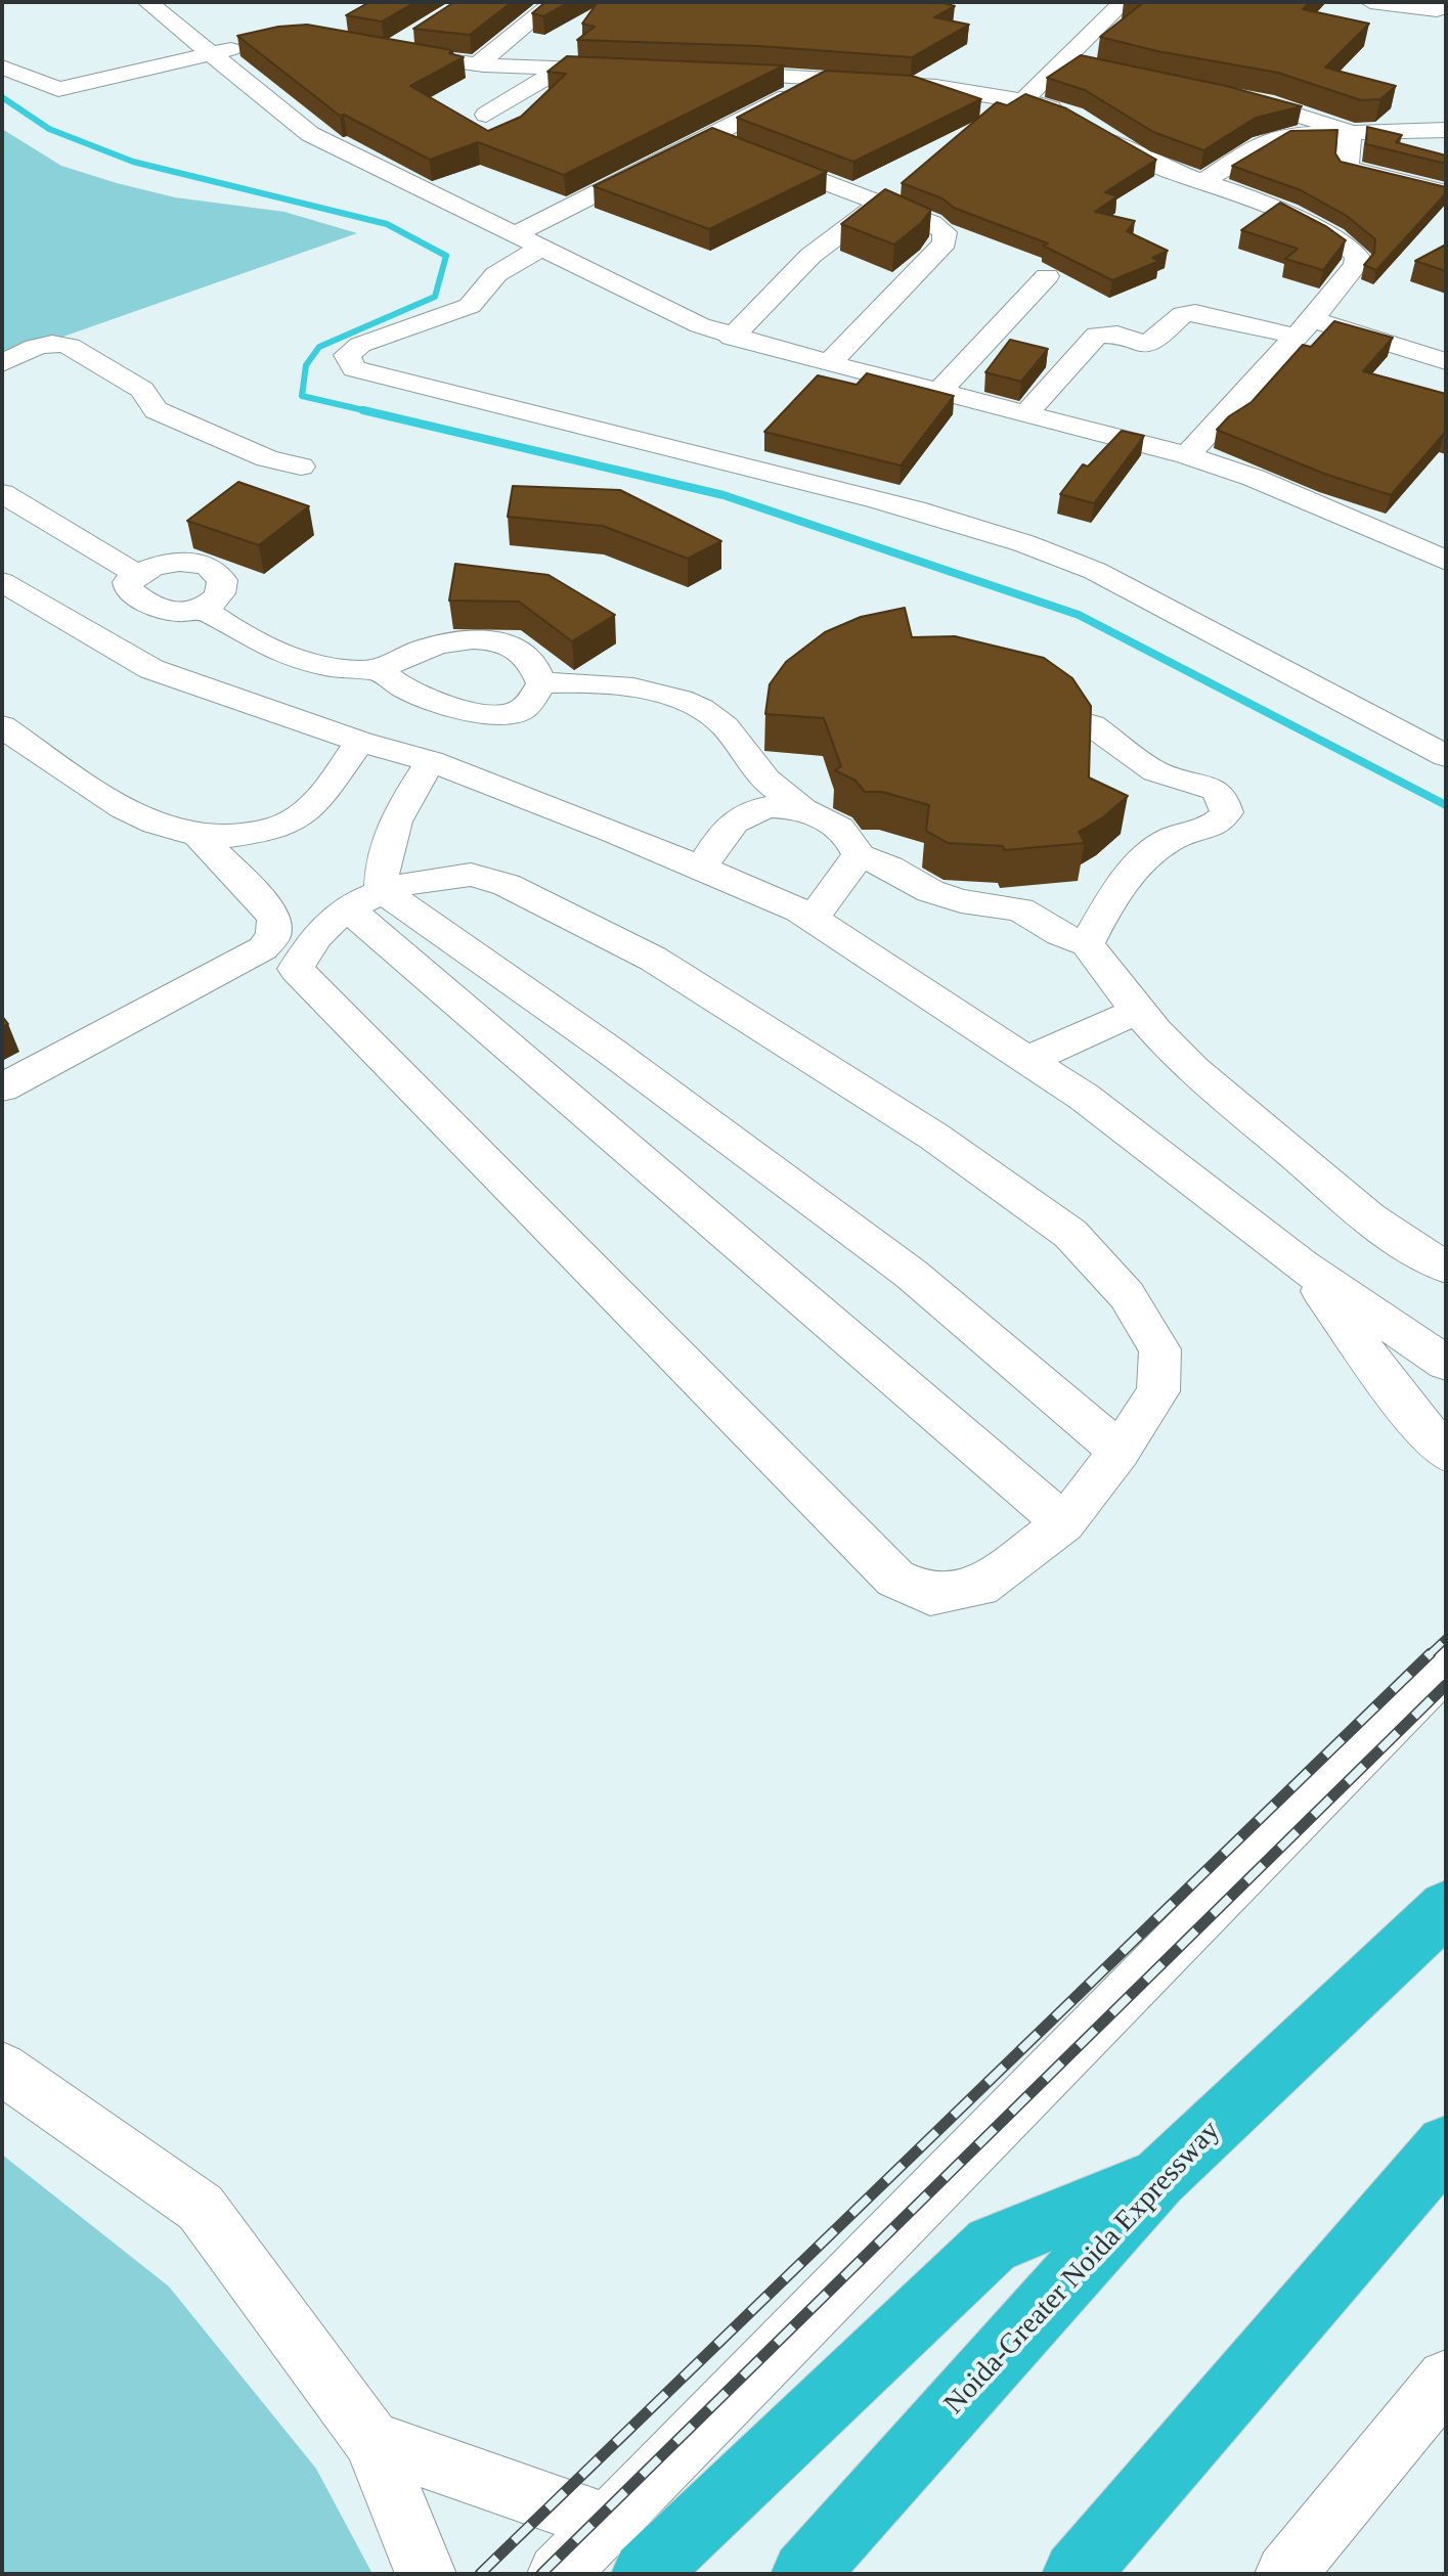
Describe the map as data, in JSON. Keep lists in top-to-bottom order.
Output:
{
  "streets": {
    "highway": ["Noida-Greater Noida Expressway"]
  }
}
